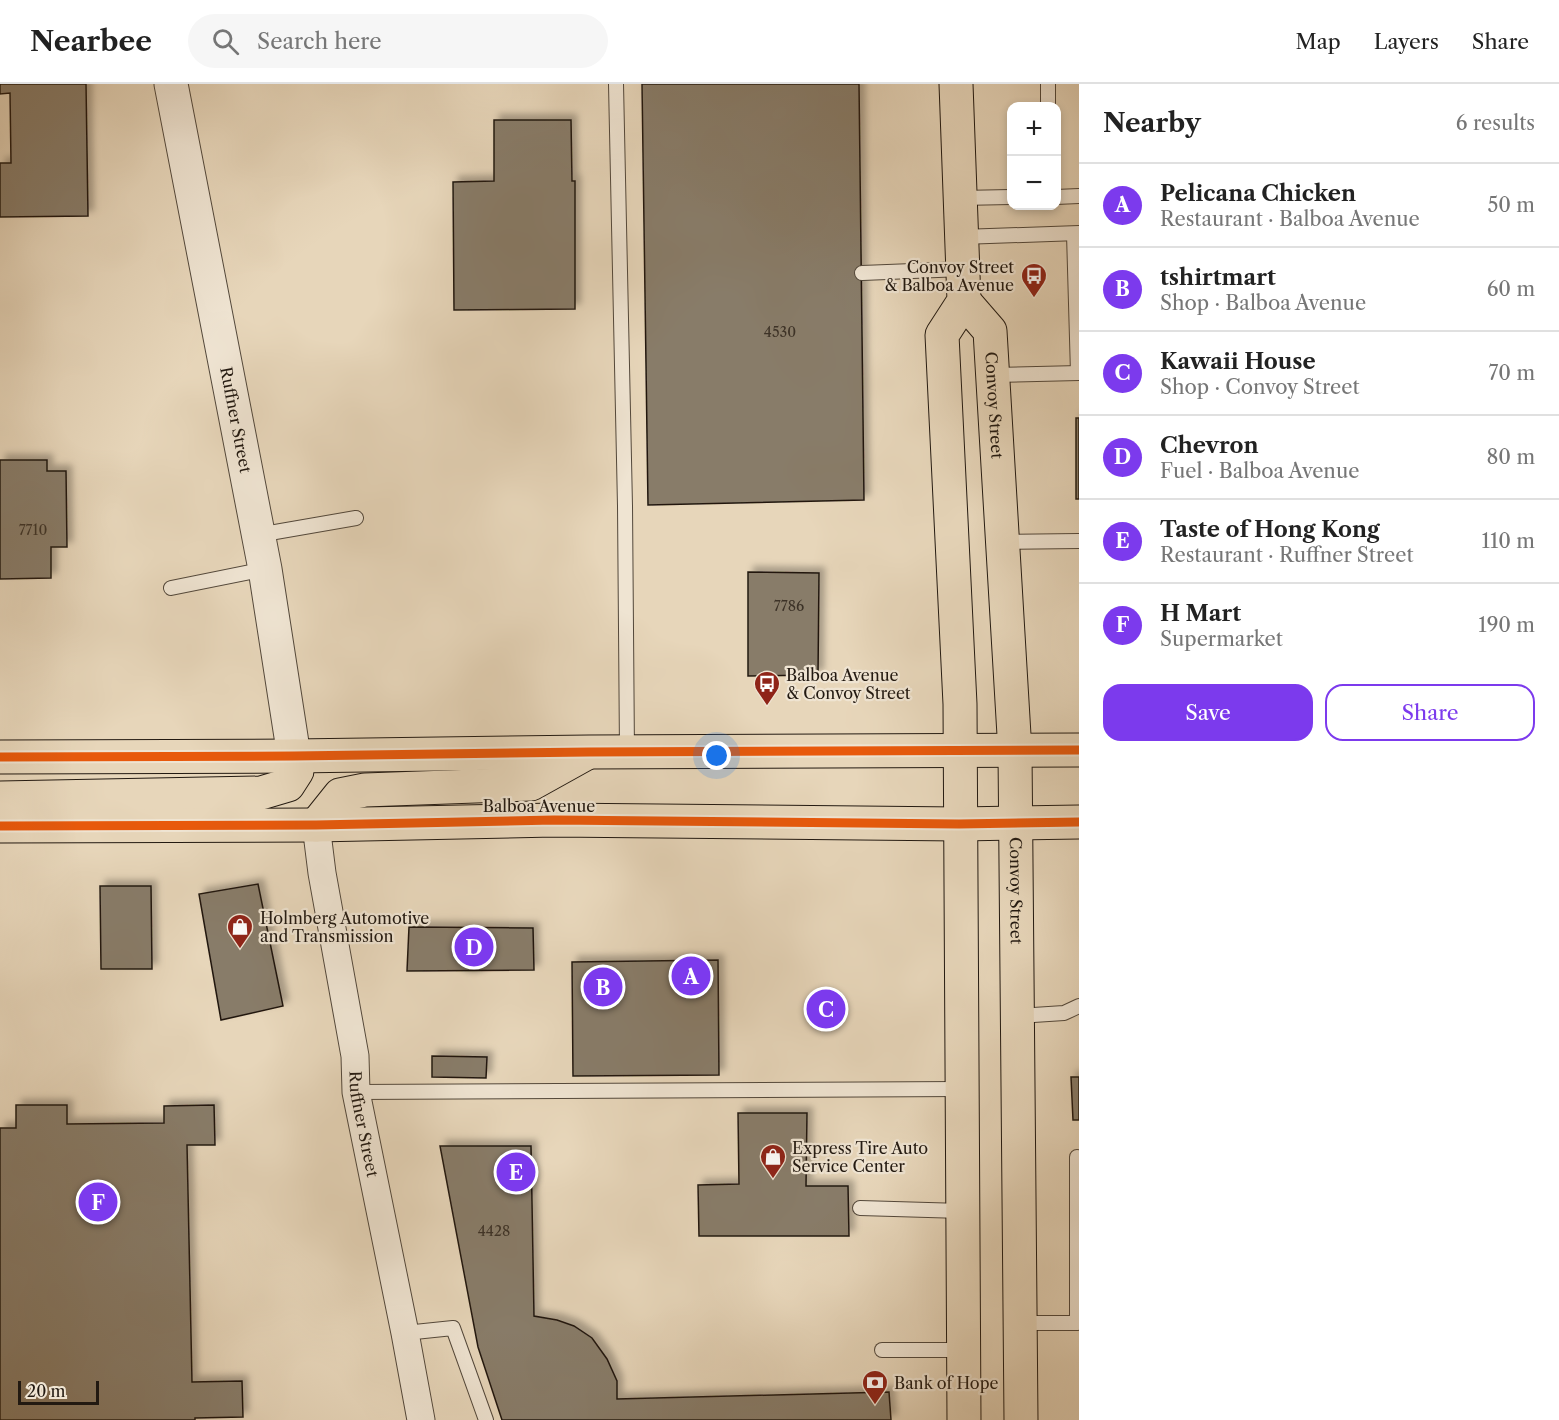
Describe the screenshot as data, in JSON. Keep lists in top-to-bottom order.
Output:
{
  "streets": {
    "main road": ["Convoy Street", "Balboa Avenue"],
    "street": ["Ruffner Street"]
  },
  "crossings": [
    ["Convoy Street", "Balboa Avenue"],
    ["Ruffner Street", "Balboa Avenue"]
  ],
  "places": {
    "bus stop": ["Convoy Street & Balboa Avenue", "Balboa Avenue & Convoy Street"],
    "shop": ["Holmberg Automotive and Transmission", "Express Tire Auto Service Center"],
    "bank": ["Bank of Hope"]
  },
  "house_numbers": [
    "4530",
    "7710",
    "7786",
    "4428"
  ],
  "scale_bar": "20 m",
  "page": {
    "header": "Nearbee",
    "search": "Search here",
    "nav": ["Map", "Layers", "Share"],
    "heading": ["Nearby", "6 results"],
    "map_buttons": ["+", "−"],
    "list": [
      {
        "mark": "A",
        "name": "Pelicana Chicken",
        "note": "Restaurant · Balboa Avenue",
        "value": "50 m"
      },
      {
        "mark": "B",
        "name": "tshirtmart",
        "note": "Shop · Balboa Avenue",
        "value": "60 m"
      },
      {
        "mark": "C",
        "name": "Kawaii House",
        "note": "Shop · Convoy Street",
        "value": "70 m"
      },
      {
        "mark": "D",
        "name": "Chevron",
        "note": "Fuel · Balboa Avenue",
        "value": "80 m"
      },
      {
        "mark": "E",
        "name": "Taste of Hong Kong",
        "note": "Restaurant · Ruffner Street",
        "value": "110 m"
      },
      {
        "mark": "F",
        "name": "H Mart",
        "note": "Supermarket",
        "value": "190 m"
      }
    ],
    "buttons": ["Save", "Share"],
    "pins": [
      "D",
      "A",
      "B",
      "C",
      "E",
      "F"
    ],
    "scale": "20 m"
  }
}
